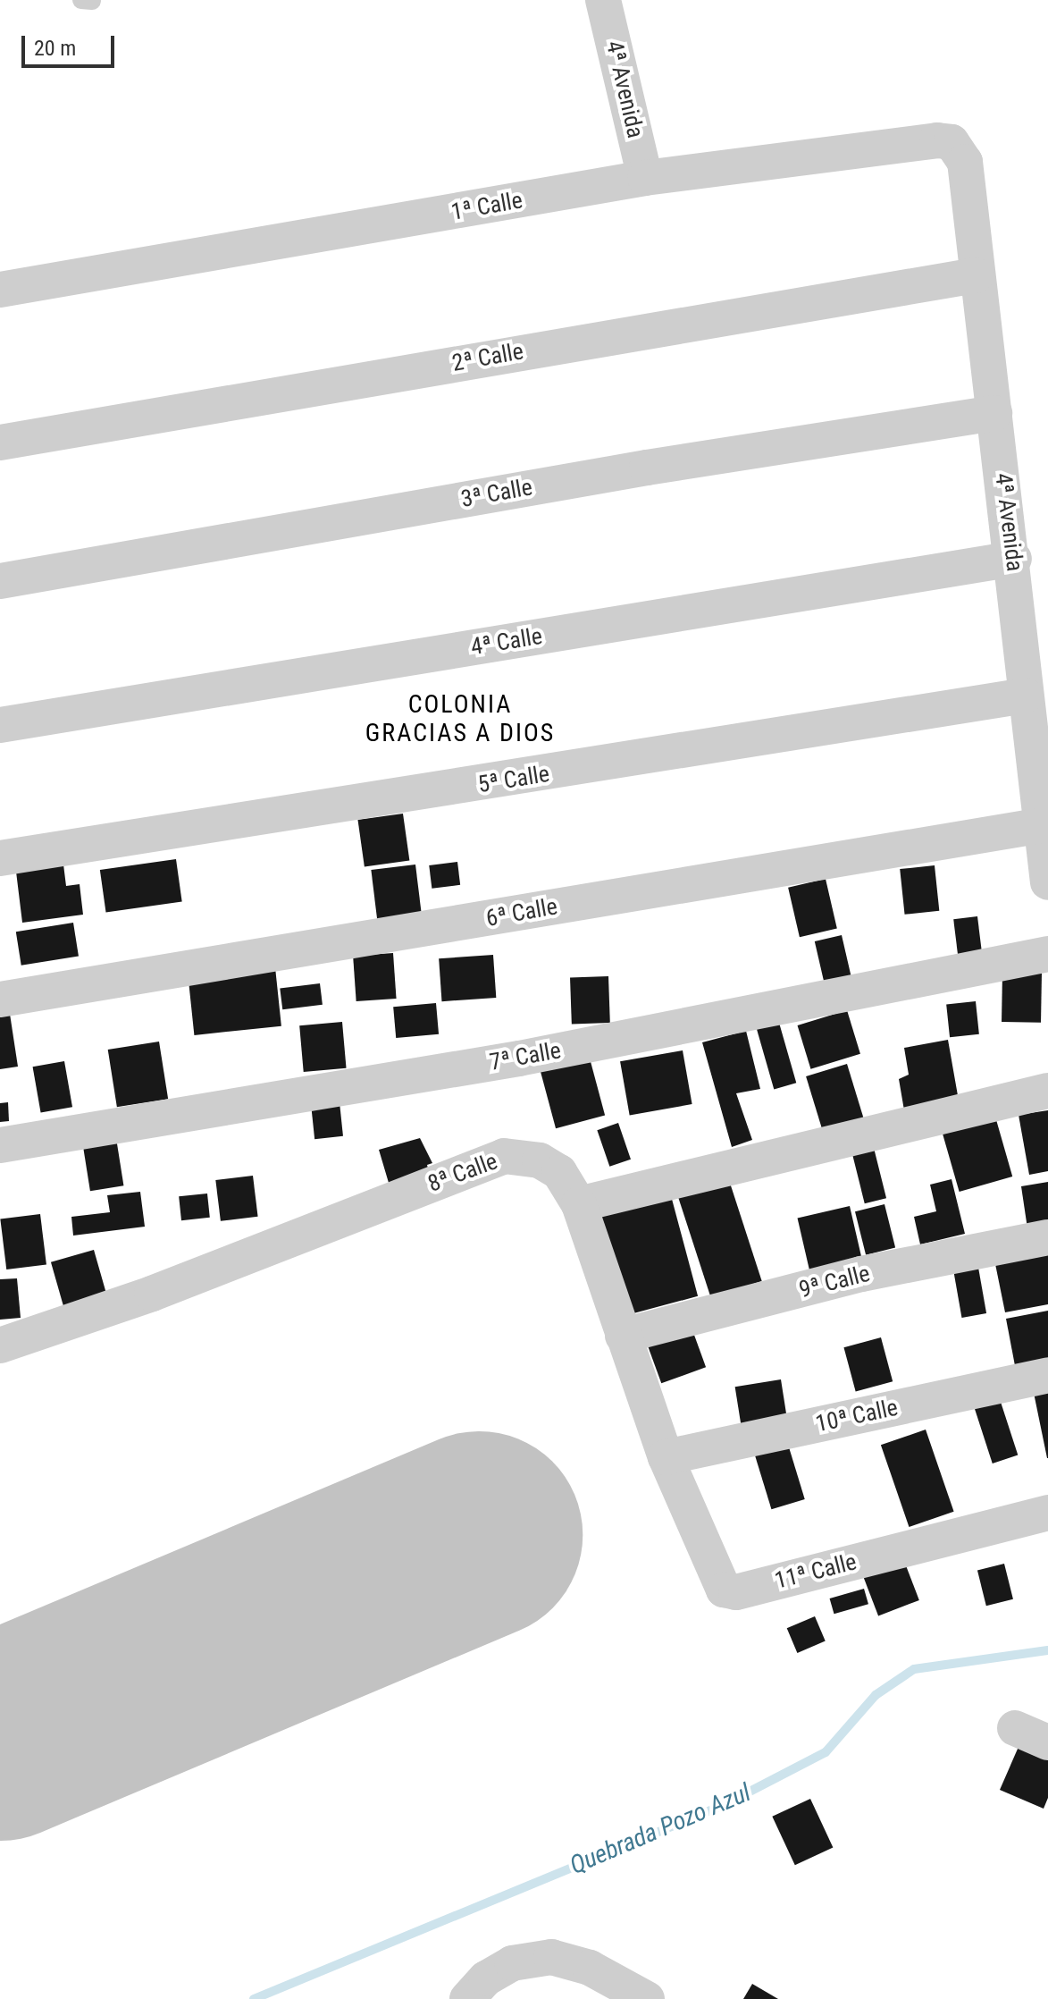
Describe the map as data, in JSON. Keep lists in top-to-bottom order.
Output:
{
  "streets": {
    "street": [
      "4ª Avenida",
      "1ª Calle",
      "2ª Calle",
      "3ª Calle",
      "4ª Calle",
      "5ª Calle",
      "6ª Calle",
      "7ª Calle",
      "8ª Calle",
      "9ª Calle",
      "10ª Calle",
      "11ª Calle"
    ]
  },
  "crossings": [
    ["4ª Avenida", "1ª Calle"],
    ["4ª Avenida", "2ª Calle"],
    ["4ª Avenida", "3ª Calle"],
    ["4ª Avenida", "4ª Calle"],
    ["4ª Avenida", "5ª Calle"],
    ["4ª Avenida", "6ª Calle"],
    ["8ª Calle", "9ª Calle"],
    ["8ª Calle", "11ª Calle"],
    ["9ª Calle", "11ª Calle"],
    ["10ª Calle", "11ª Calle"]
  ],
  "districts": ["COLONIA GRACIAS A DIOS"],
  "water": ["Quebrada Pozo Azul"],
  "scale_bar": "20 m"
}
